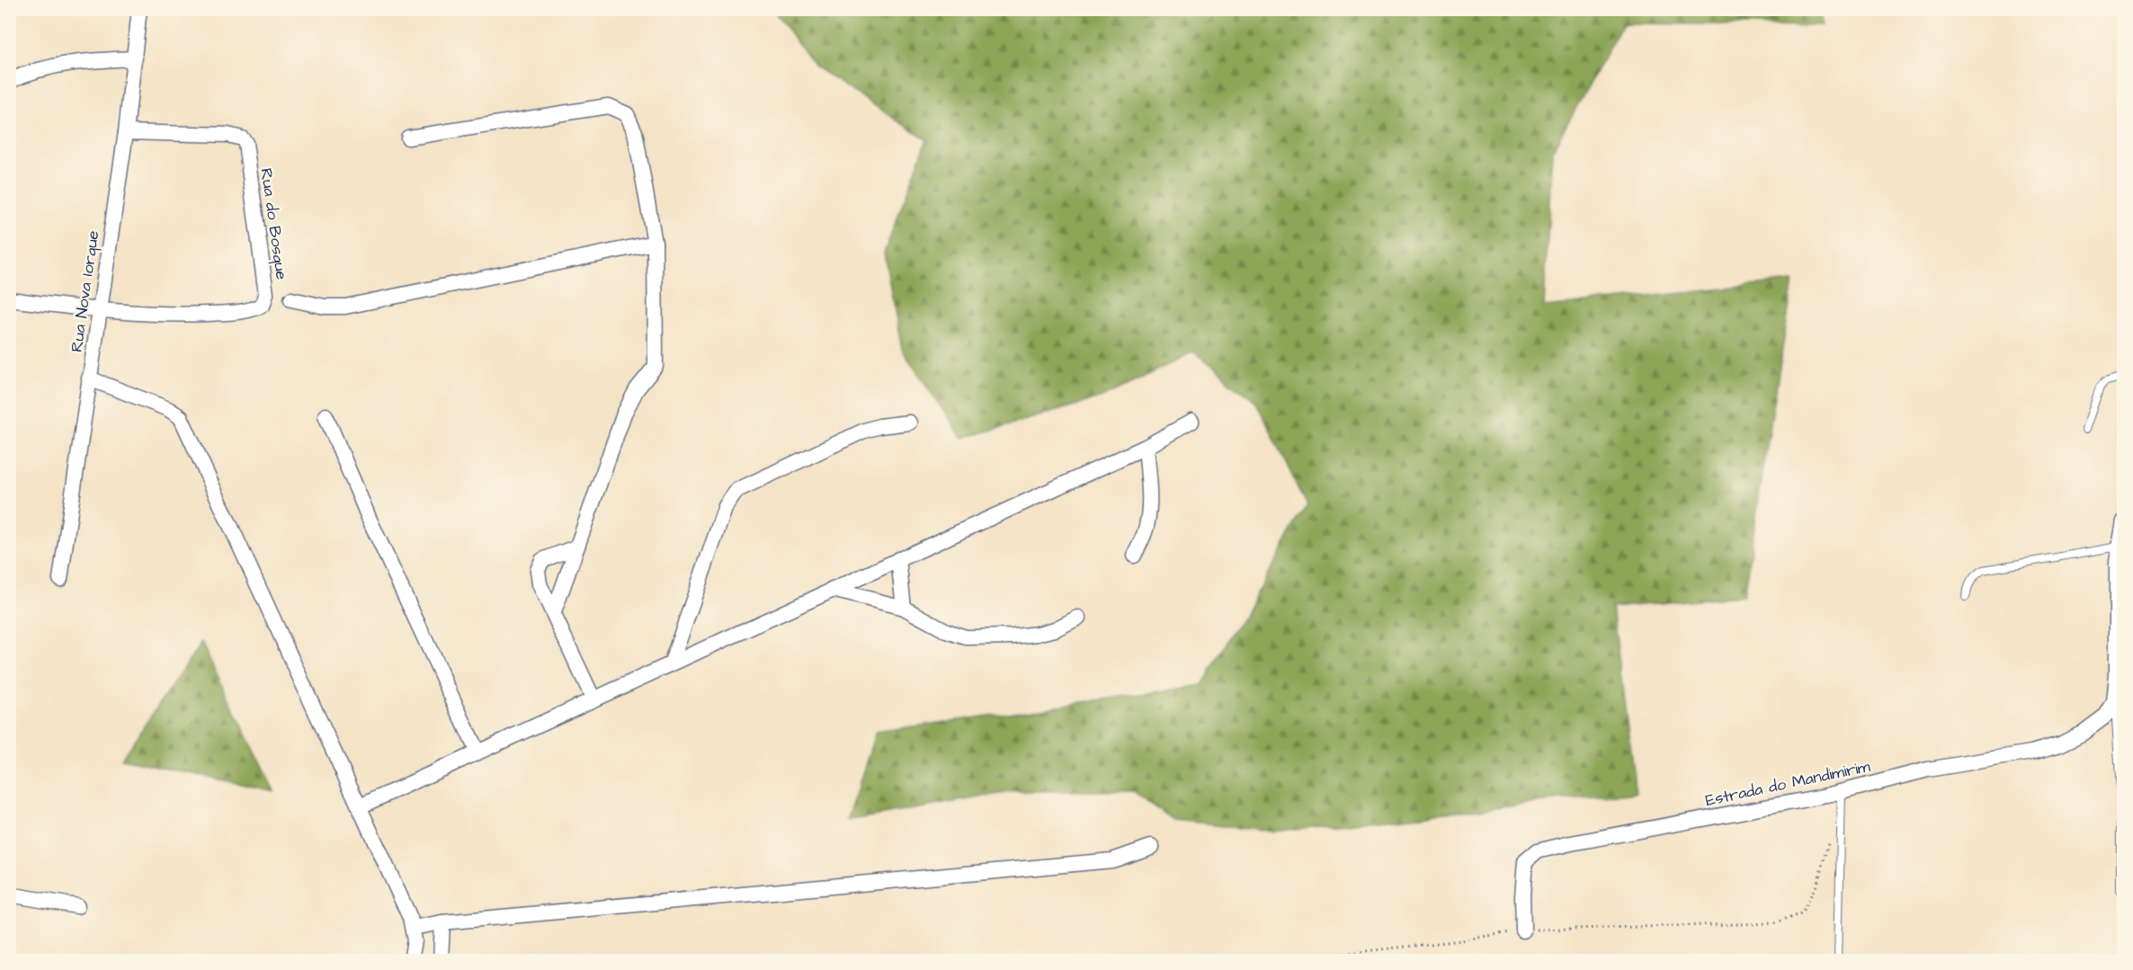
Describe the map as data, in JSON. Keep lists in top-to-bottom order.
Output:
{
  "streets": {
    "street": ["Rua do Bosque", "Rua Nova Iorque", "Estrada do Mandimirim"]
  },
  "crossings": [
    ["Rua do Bosque", "Rua Nova Iorque"]
  ]
}
